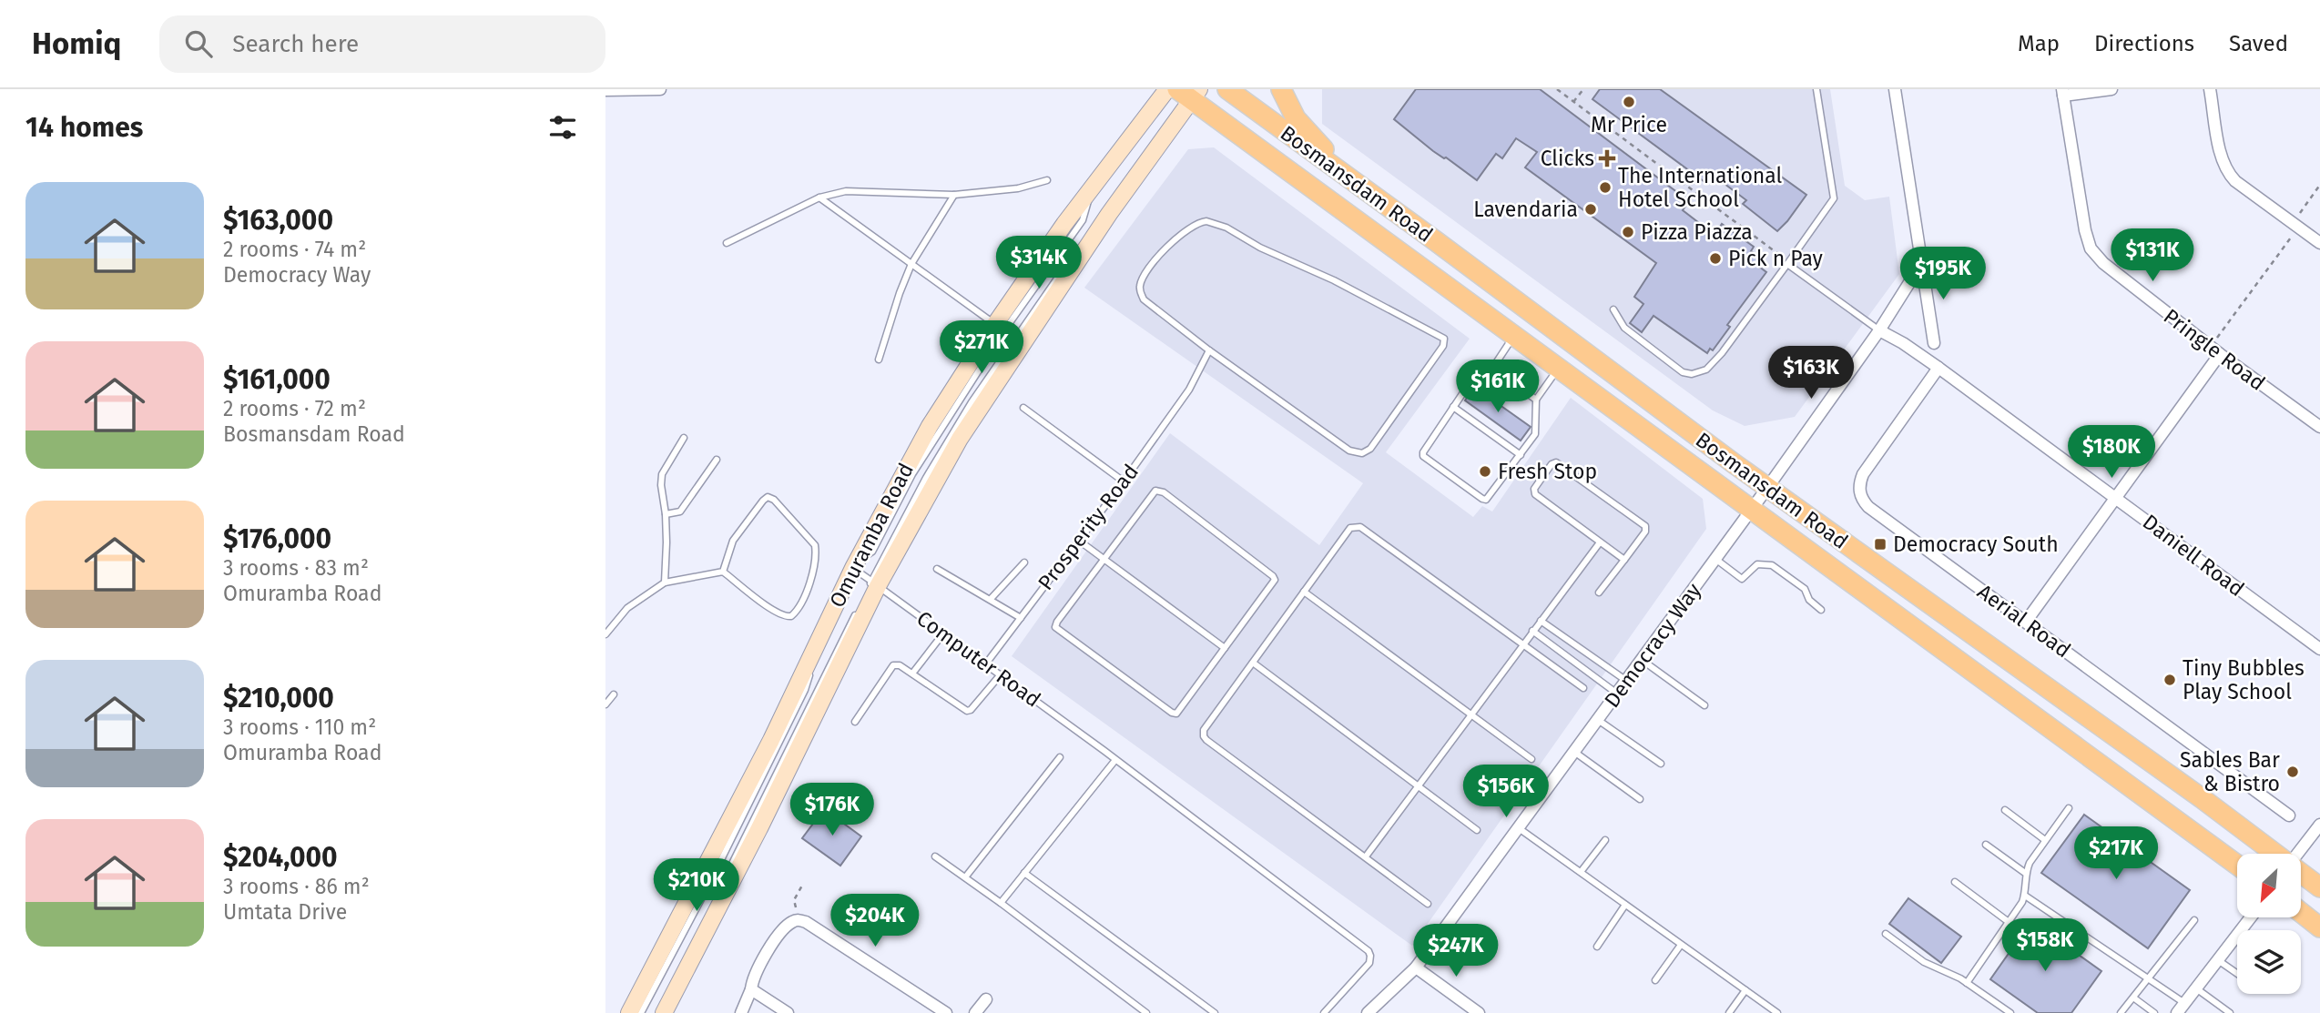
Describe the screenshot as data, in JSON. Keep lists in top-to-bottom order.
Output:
{
  "streets": {
    "main road": ["Bosmansdam Road", "Omuramba Road"],
    "street": [
      "Pringle Road",
      "Daniell Road",
      "Aerial Road",
      "Democracy Way"
    ],
    "lane": ["Prosperity Road", "Computer Road"]
  },
  "crossings": [
    ["Bosmansdam Road", "Omuramba Road"],
    ["Bosmansdam Road", "Democracy Way"],
    ["Prosperity Road", "Computer Road"],
    ["Omuramba Road", "Computer Road"],
    ["Daniell Road", "Aerial Road"],
    ["Daniell Road", "Democracy Way"]
  ],
  "places": {
    "other": [
      "Mr Price",
      "The International Hotel School",
      "Lavendaria",
      "Pizza Piazza",
      "Pick n Pay",
      "Fresh Stop",
      "Tiny Bubbles Play School",
      "Sables Bar & Bistro"
    ],
    "health": ["Clicks"],
    "transit": ["Democracy South"]
  },
  "north": "bottom left",
  "page": {
    "header": "Homiq",
    "search": "Search here",
    "nav": ["Map", "Directions", "Saved"],
    "heading": "14 homes",
    "list": [
      {
        "name": "$163,000",
        "note": "2 rooms · 74 m² · Democracy Way"
      },
      {
        "name": "$161,000",
        "note": "2 rooms · 72 m² · Bosmansdam Road"
      },
      {
        "name": "$176,000",
        "note": "3 rooms · 83 m² · Omuramba Road"
      },
      {
        "name": "$210,000",
        "note": "3 rooms · 110 m² · Omuramba Road"
      },
      {
        "name": "$204,000",
        "note": "3 rooms · 86 m² · Umtata Drive"
      }
    ],
    "price": [
      "$131K",
      "$314K",
      "$195K",
      "$271K",
      "$163K",
      "$161K",
      "$180K",
      "$156K",
      "$176K",
      "$217K",
      "$210K",
      "$204K",
      "$158K",
      "$247K"
    ]
  }
}
